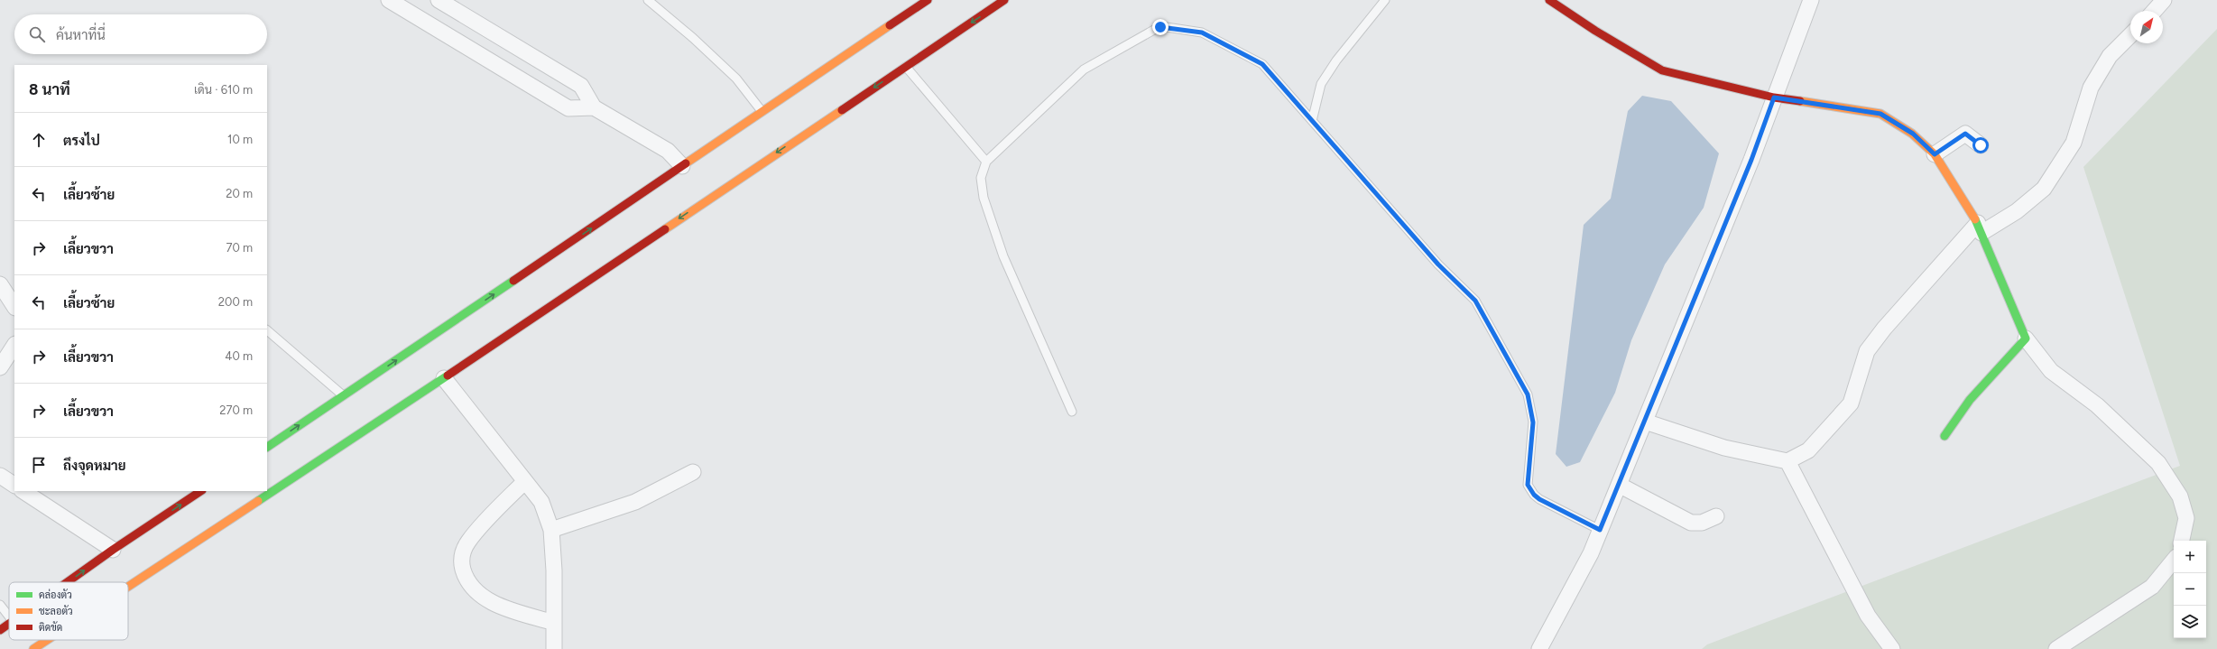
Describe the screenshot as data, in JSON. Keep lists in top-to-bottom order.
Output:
{
  "legend": ["คล่องตัว", "ชะลอตัว", "ติดขัด"],
  "north": "top right",
  "page": {
    "search": "ค้นหาที่นี่",
    "heading": ["8 นาที", "เดิน · 610 m"],
    "list": [
      ["ตรงไป", "10 m"],
      ["เลี้ยวซ้าย", "20 m"],
      ["เลี้ยวขวา", "70 m"],
      ["เลี้ยวซ้าย", "200 m"],
      ["เลี้ยวขวา", "40 m"],
      ["เลี้ยวขวา", "270 m"],
      "ถึงจุดหมาย"
    ],
    "map_buttons": ["+", "−"]
  }
}
